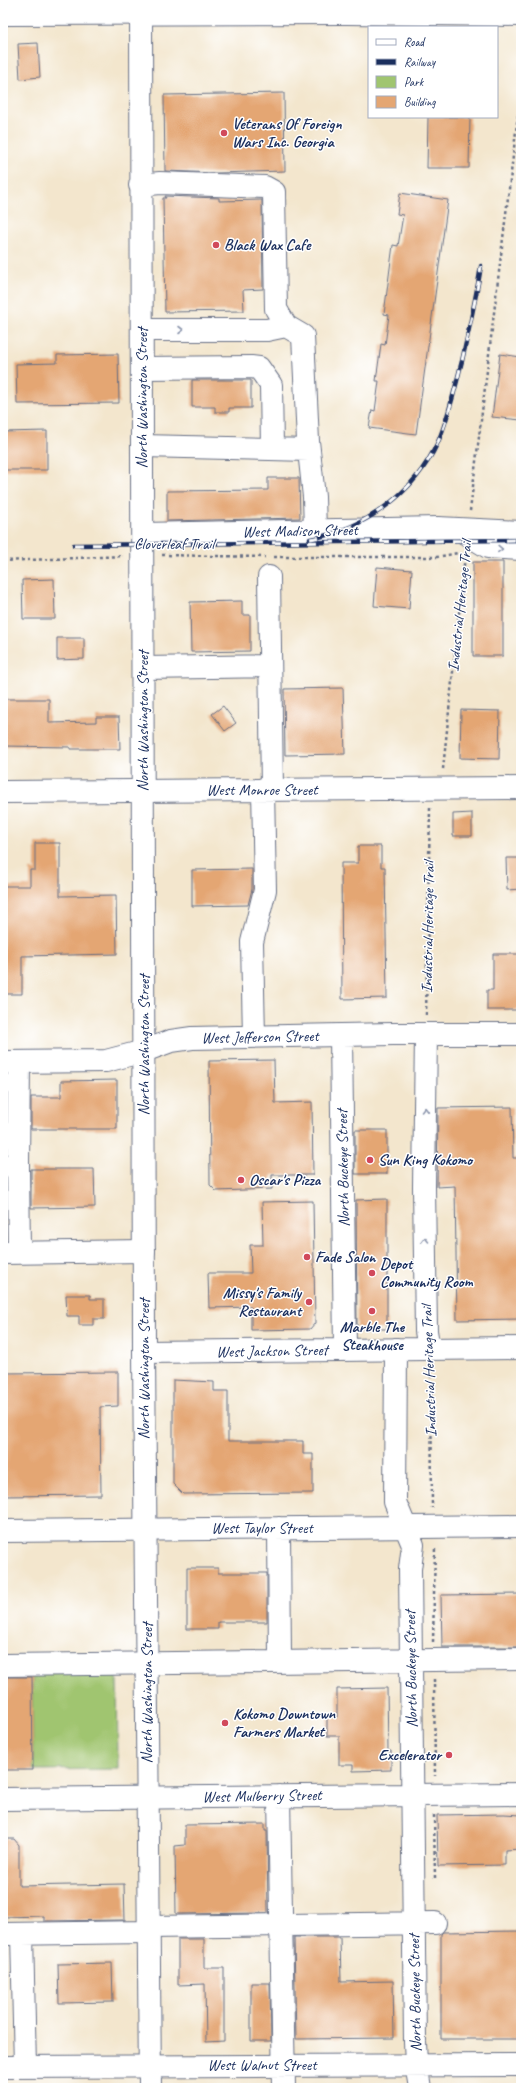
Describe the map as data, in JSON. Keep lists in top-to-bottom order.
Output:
{
  "streets": {
    "street": [
      "North Washington Street",
      "West Madison Street",
      "Industrial Heritage Trail",
      "West Monroe Street",
      "West Jefferson Street",
      "North Buckeye Street",
      "West Jackson Street",
      "West Taylor Street",
      "West Mulberry Street",
      "West Walnut Street"
    ],
    "path": ["Cloverleaf Trail"]
  },
  "crossings": [
    ["North Washington Street", "West Madison Street"],
    ["North Washington Street", "Cloverleaf Trail"],
    ["North Washington Street", "West Monroe Street"],
    ["North Washington Street", "West Jefferson Street"],
    ["North Washington Street", "West Jackson Street"],
    ["North Washington Street", "West Taylor Street"],
    ["North Washington Street", "West Mulberry Street"],
    ["North Washington Street", "West Walnut Street"],
    ["West Madison Street", "Cloverleaf Trail"],
    ["West Madison Street", "Industrial Heritage Trail"],
    ["Cloverleaf Trail", "Industrial Heritage Trail"],
    ["Industrial Heritage Trail", "West Monroe Street"],
    ["Industrial Heritage Trail", "West Jefferson Street"],
    ["Industrial Heritage Trail", "West Jackson Street"],
    ["Industrial Heritage Trail", "West Taylor Street"],
    ["West Jefferson Street", "North Buckeye Street"],
    ["North Buckeye Street", "West Jackson Street"],
    ["North Buckeye Street", "West Taylor Street"],
    ["North Buckeye Street", "West Mulberry Street"],
    ["North Buckeye Street", "West Walnut Street"]
  ],
  "places": [
    "Veterans Of Foreign Wars Inc. Georgia",
    "Black Wax Cafe",
    "Sun King Kokomo",
    "Oscar's Pizza",
    "Fade Salon",
    "Depot Community Room",
    "Missy's Family Restaurant",
    "Marble The Steakhouse",
    "Kokomo Downtown Farmers Market",
    "Excelerator"
  ],
  "legend": [
    "Road",
    "Railway",
    "Park",
    "Building"
  ]
}
